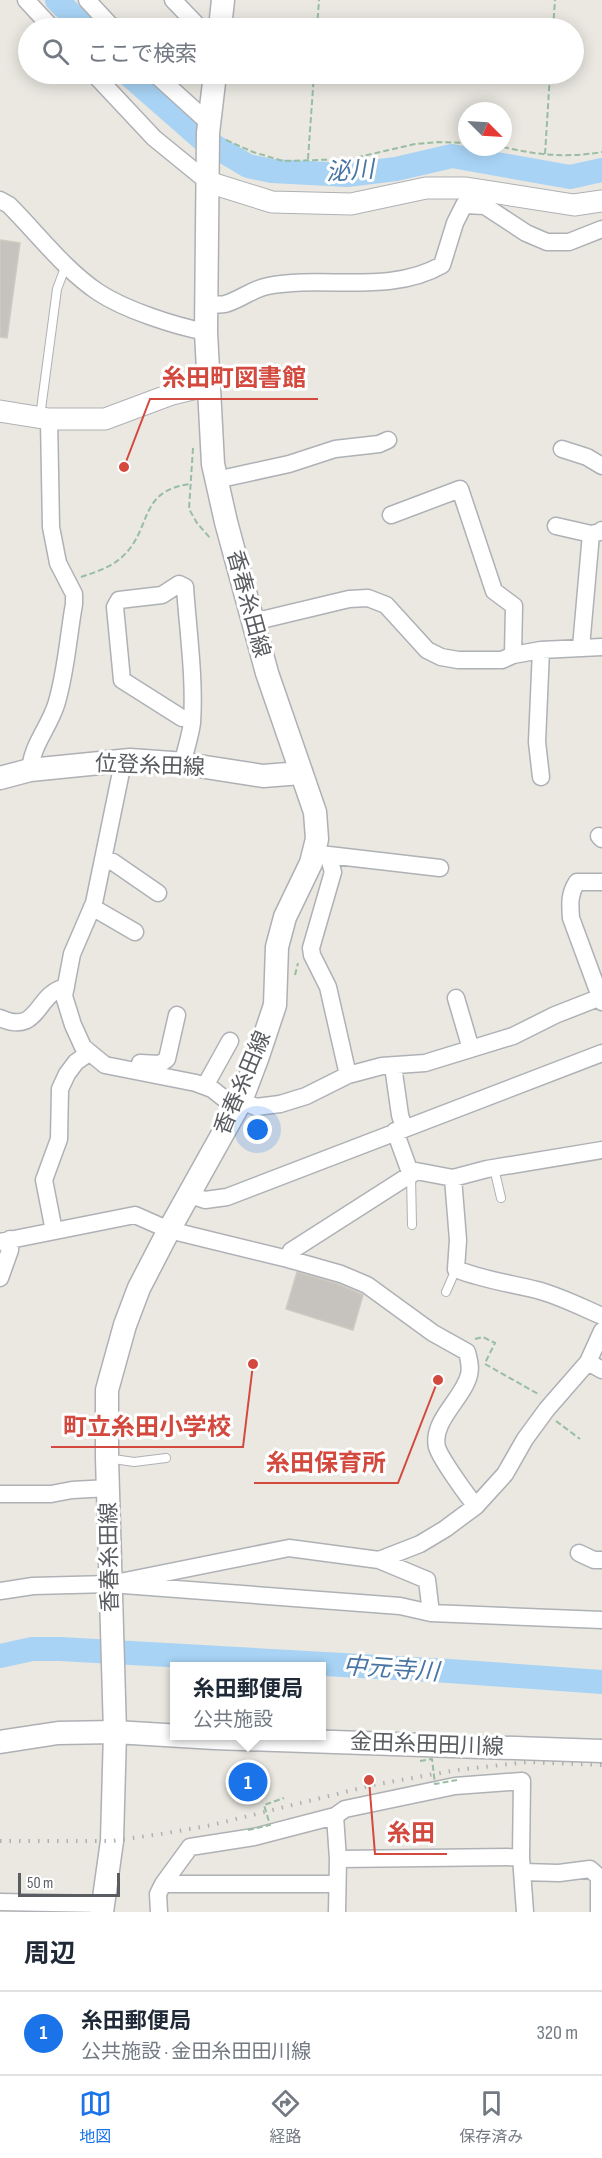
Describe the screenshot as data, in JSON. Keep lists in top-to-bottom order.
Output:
{
  "streets": {
    "main road": ["香春糸田線", "位登糸田線", "金田糸田田川線"]
  },
  "crossings": [
    ["香春糸田線", "位登糸田線"],
    ["香春糸田線", "金田糸田田川線"]
  ],
  "water": ["泌川", "中元寺川"],
  "places": [
    "糸田町図書館",
    "町立糸田小学校",
    "糸田保育所",
    "糸田"
  ],
  "scale_bar": "50 m",
  "north": "bottom right",
  "page": {
    "search": "ここで検索",
    "popup": ["糸田郵便局", "公共施設"],
    "pins": "1",
    "scale": "50 m",
    "heading": "周辺",
    "list": [
      {
        "mark": "1",
        "name": "糸田郵便局",
        "note": "公共施設 · 金田糸田田川線",
        "value": "320 m"
      }
    ],
    "nav": ["地図", "経路", "保存済み"]
  }
}
